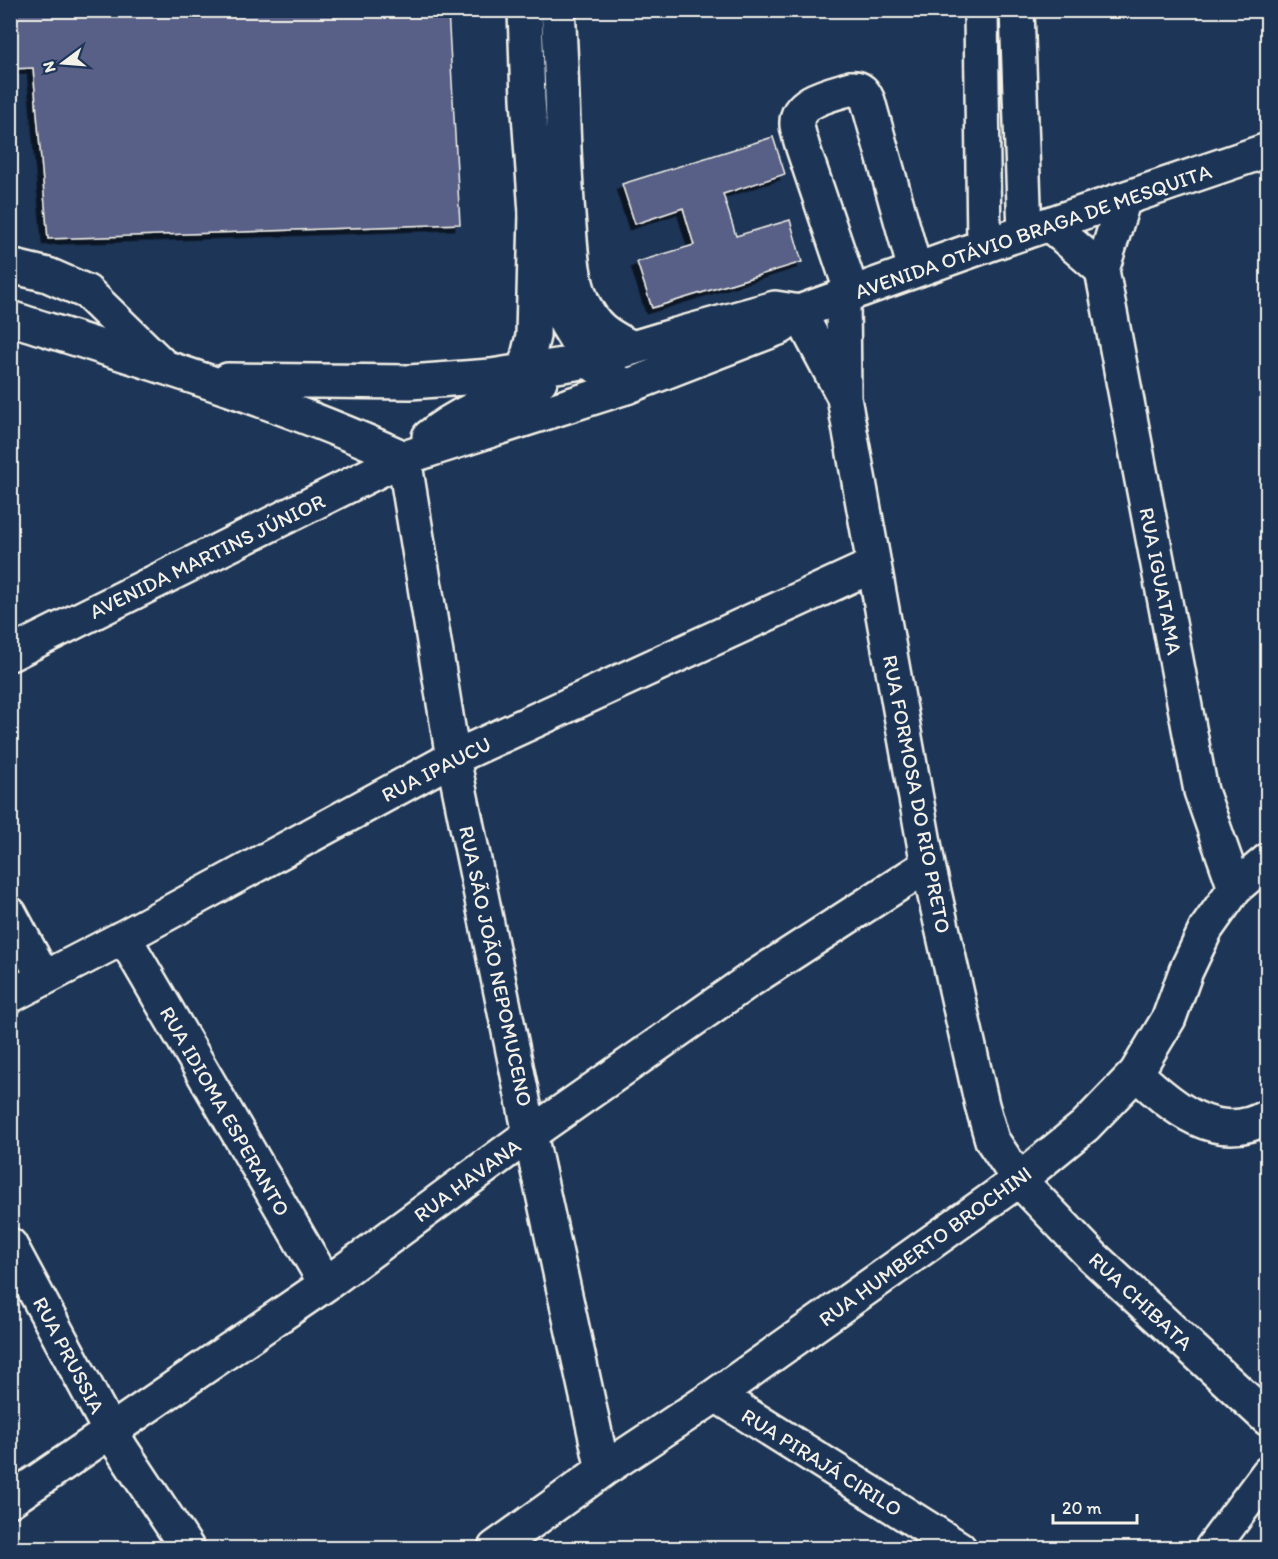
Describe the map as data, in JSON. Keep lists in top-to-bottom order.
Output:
{
  "streets": {
    "street": [
      "AVENIDA OTÁVIO BRAGA DE MESQUITA",
      "AVENIDA MARTINS JÚNIOR",
      "RUA IGUATAMA",
      "RUA IPAUCU",
      "RUA FORMOSA DO RIO PRETO",
      "RUA SÃO JOÃO NEPOMUCENO",
      "RUA IDIOMA ESPERANTO",
      "RUA HAVANA",
      "RUA HUMBERTO BROCHINI",
      "RUA CHIBATA",
      "RUA PRUSSIA",
      "RUA PIRAJÁ CIRILO"
    ]
  },
  "crossings": [
    ["AVENIDA OTÁVIO BRAGA DE MESQUITA", "AVENIDA MARTINS JÚNIOR"],
    ["AVENIDA OTÁVIO BRAGA DE MESQUITA", "RUA IGUATAMA"],
    ["AVENIDA OTÁVIO BRAGA DE MESQUITA", "RUA FORMOSA DO RIO PRETO"],
    ["AVENIDA OTÁVIO BRAGA DE MESQUITA", "RUA SÃO JOÃO NEPOMUCENO"],
    ["AVENIDA MARTINS JÚNIOR", "RUA SÃO JOÃO NEPOMUCENO"],
    ["RUA IGUATAMA", "RUA HUMBERTO BROCHINI"],
    ["RUA IPAUCU", "RUA FORMOSA DO RIO PRETO"],
    ["RUA IPAUCU", "RUA SÃO JOÃO NEPOMUCENO"],
    ["RUA IPAUCU", "RUA IDIOMA ESPERANTO"],
    ["RUA FORMOSA DO RIO PRETO", "RUA HAVANA"],
    ["RUA FORMOSA DO RIO PRETO", "RUA HUMBERTO BROCHINI"],
    ["RUA FORMOSA DO RIO PRETO", "RUA CHIBATA"],
    ["RUA SÃO JOÃO NEPOMUCENO", "RUA HAVANA"],
    ["RUA SÃO JOÃO NEPOMUCENO", "RUA HUMBERTO BROCHINI"],
    ["RUA IDIOMA ESPERANTO", "RUA HAVANA"],
    ["RUA HAVANA", "RUA PRUSSIA"],
    ["RUA HUMBERTO BROCHINI", "RUA CHIBATA"],
    ["RUA HUMBERTO BROCHINI", "RUA PIRAJÁ CIRILO"]
  ],
  "scale_bar": "20 m",
  "north": "left"
}
